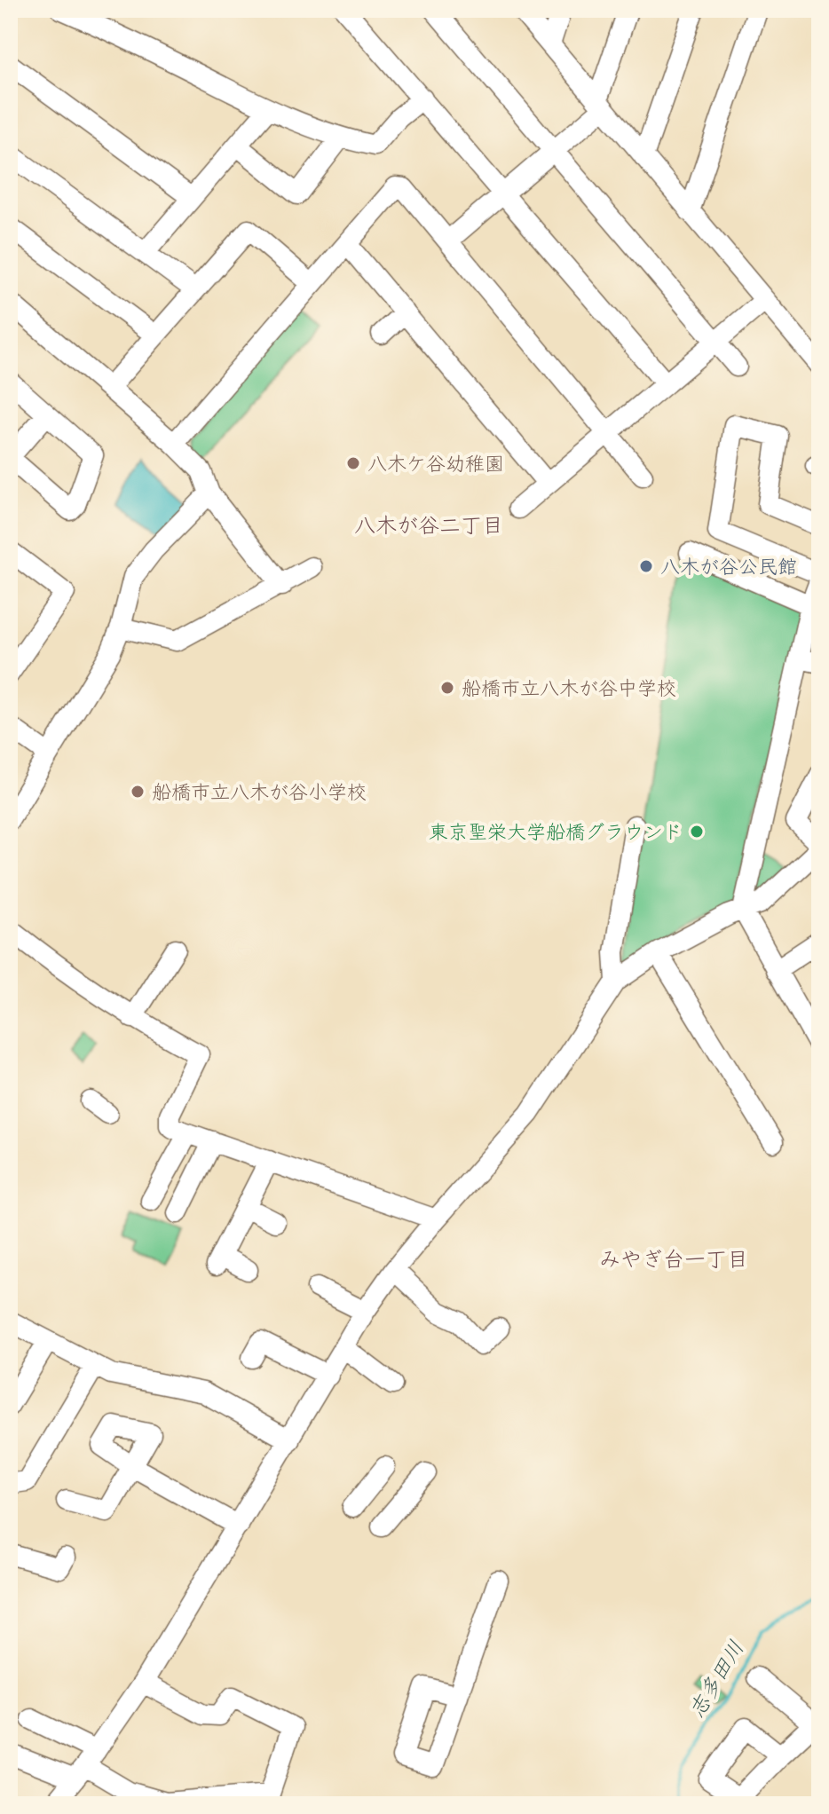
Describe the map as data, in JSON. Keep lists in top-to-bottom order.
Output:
{
  "districts": ["八木が谷二丁目", "みやぎ台一丁目"],
  "water": ["志多田川"],
  "places": [
    "八木ケ谷幼稚園",
    "八木が谷公民館",
    "船橋市立八木が谷中学校",
    "船橋市立八木が谷小学校",
    "東京聖栄大学船橋グラウンド"
  ]
}
